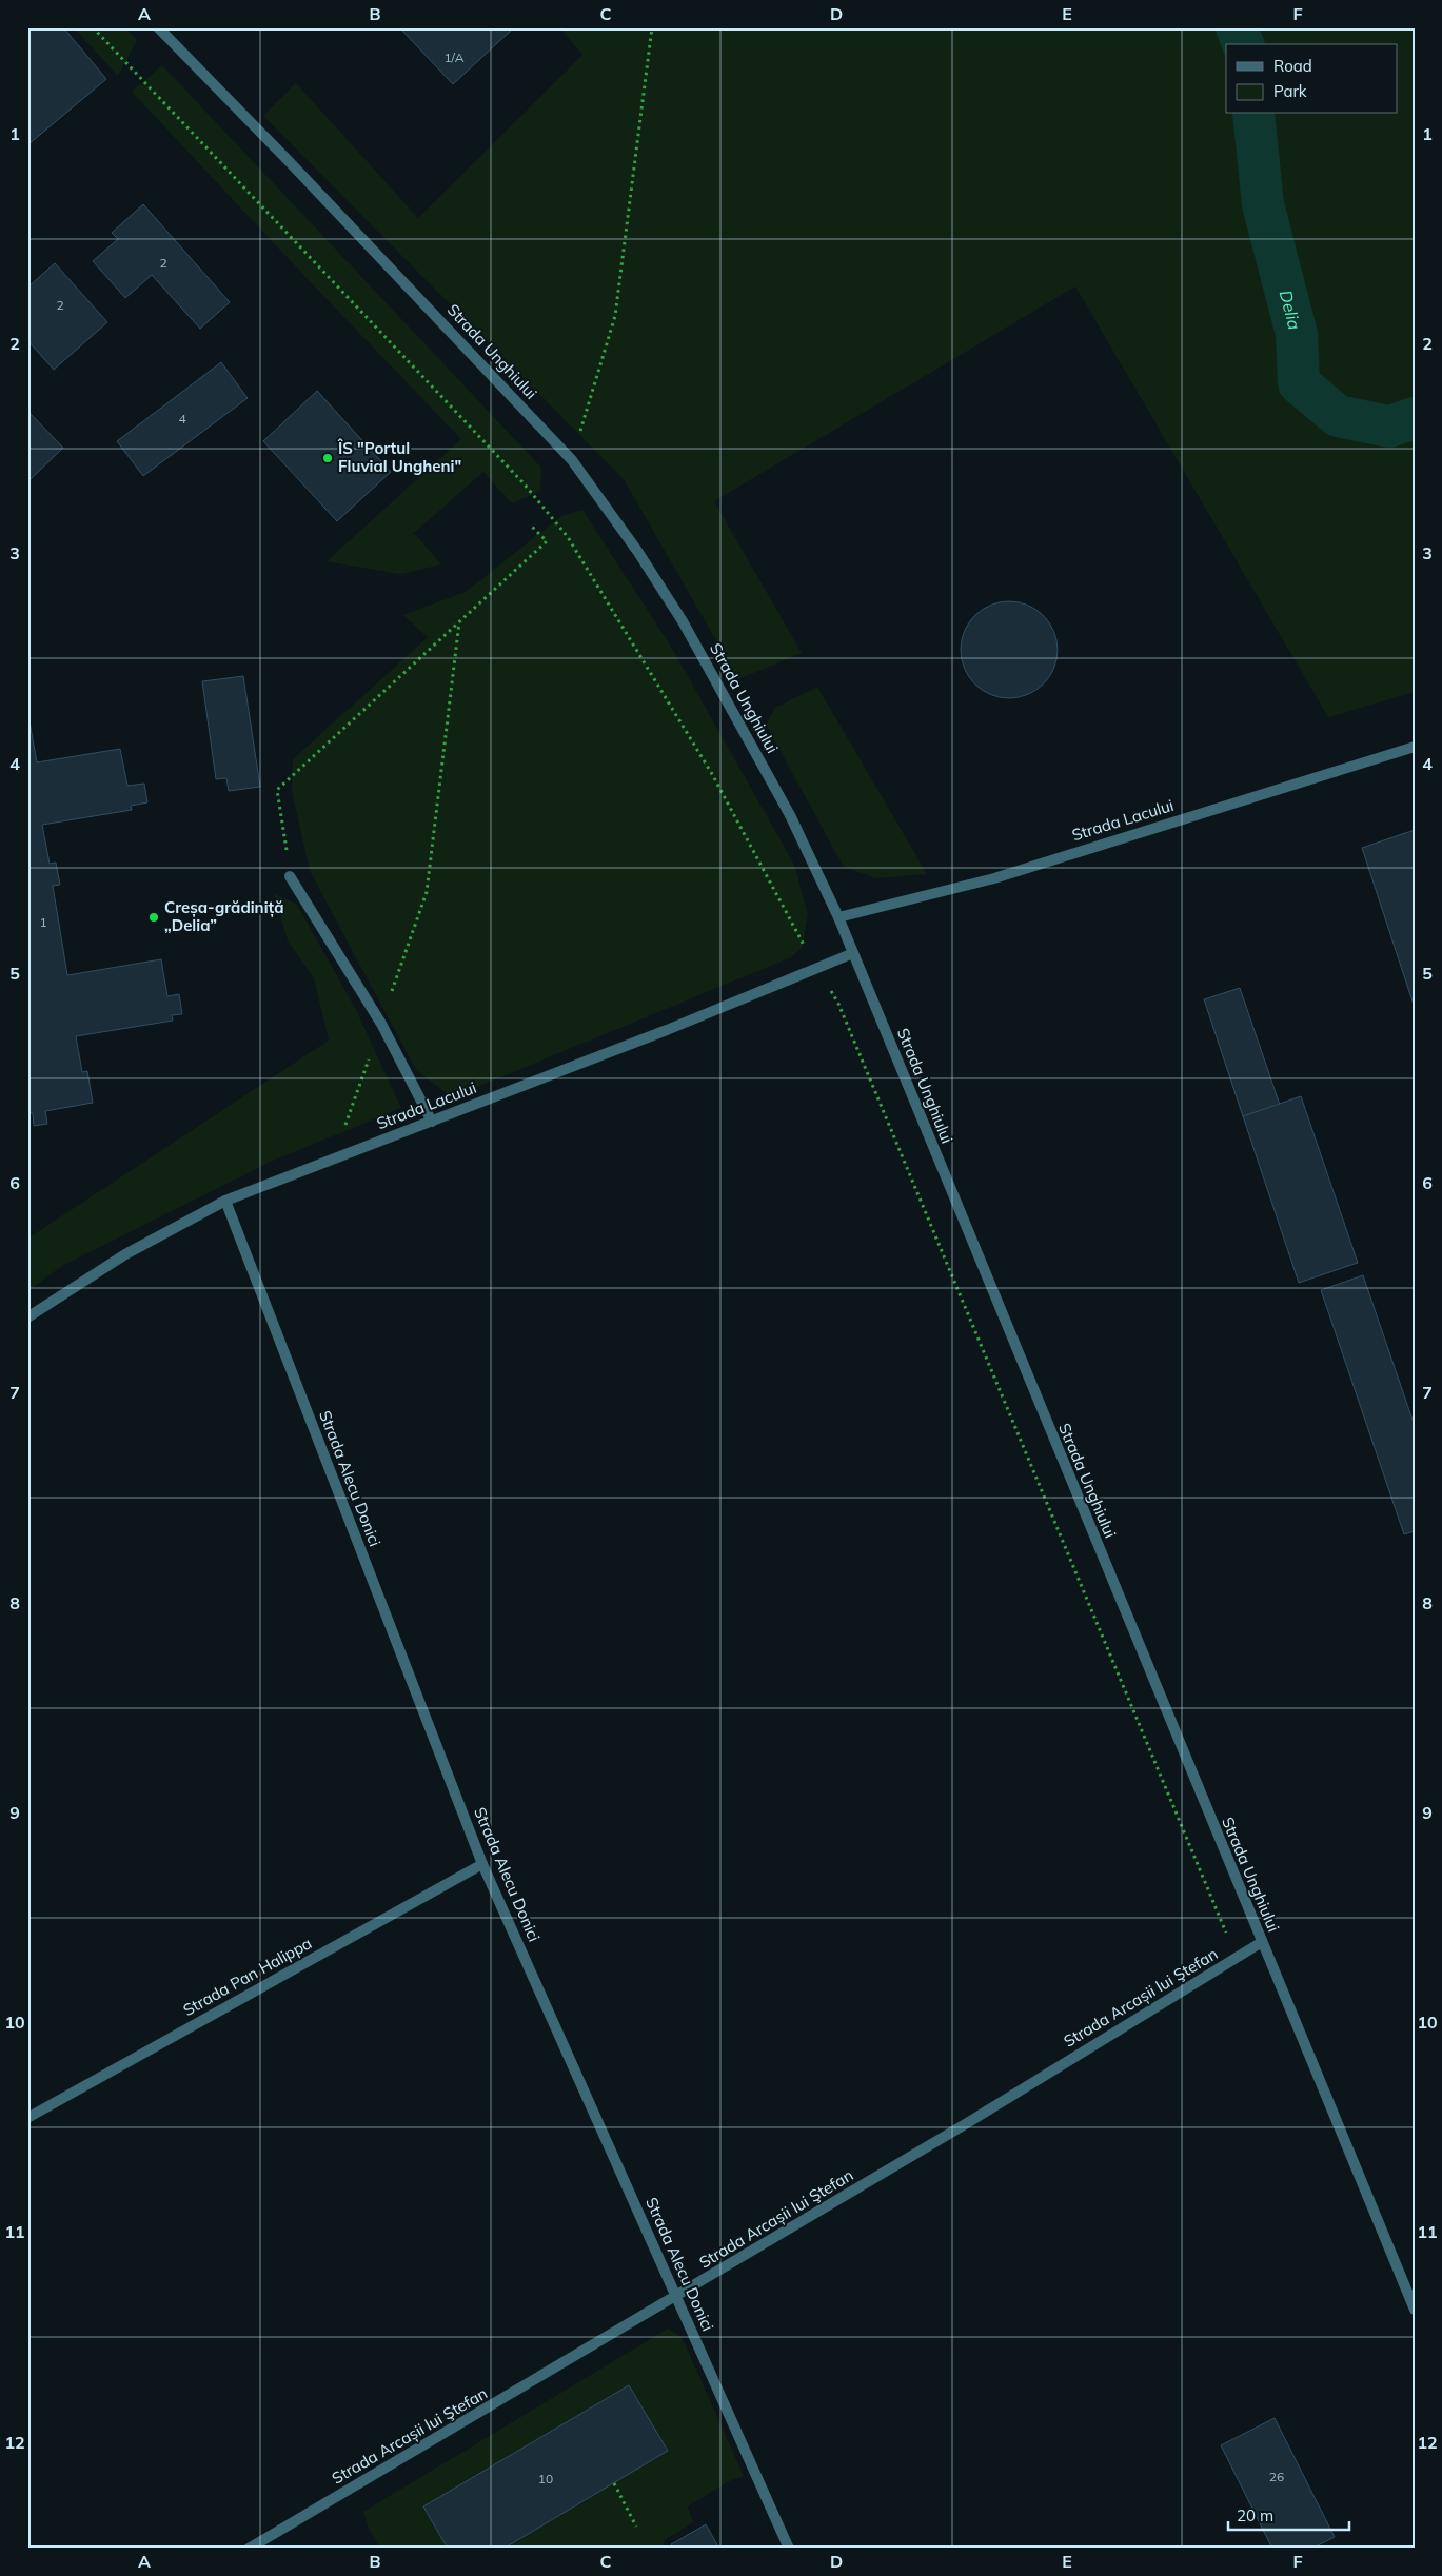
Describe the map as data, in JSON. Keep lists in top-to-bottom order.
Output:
{
  "streets": {
    "street": [
      "Strada Unghiului",
      "Strada Lacului",
      "Strada Alecu Donici",
      "Strada Pan Halippa",
      "Strada Arcașii lui Ştefan"
    ]
  },
  "crossings": [
    ["Strada Unghiului", "Strada Lacului"],
    ["Strada Unghiului", "Strada Arcașii lui Ştefan"],
    ["Strada Lacului", "Strada Alecu Donici"],
    ["Strada Alecu Donici", "Strada Pan Halippa"],
    ["Strada Alecu Donici", "Strada Arcașii lui Ştefan"]
  ],
  "water": ["Delia"],
  "places": ["ÎS \"Portul Fluvial Ungheni\"", "Creșa-grădiniță „Delia”"],
  "house_numbers": [
    "1/A",
    "2",
    "2",
    "4",
    "1",
    "26",
    "10"
  ],
  "legend": ["Road", "Park"],
  "scale_bar": "20 m",
  "grid": {
    "columns": [
      "A",
      "B",
      "C",
      "D",
      "E",
      "F"
    ],
    "rows": [
      "1",
      "2",
      "3",
      "4",
      "5",
      "6",
      "7",
      "8",
      "9",
      "10",
      "11",
      "12"
    ]
  }
}
